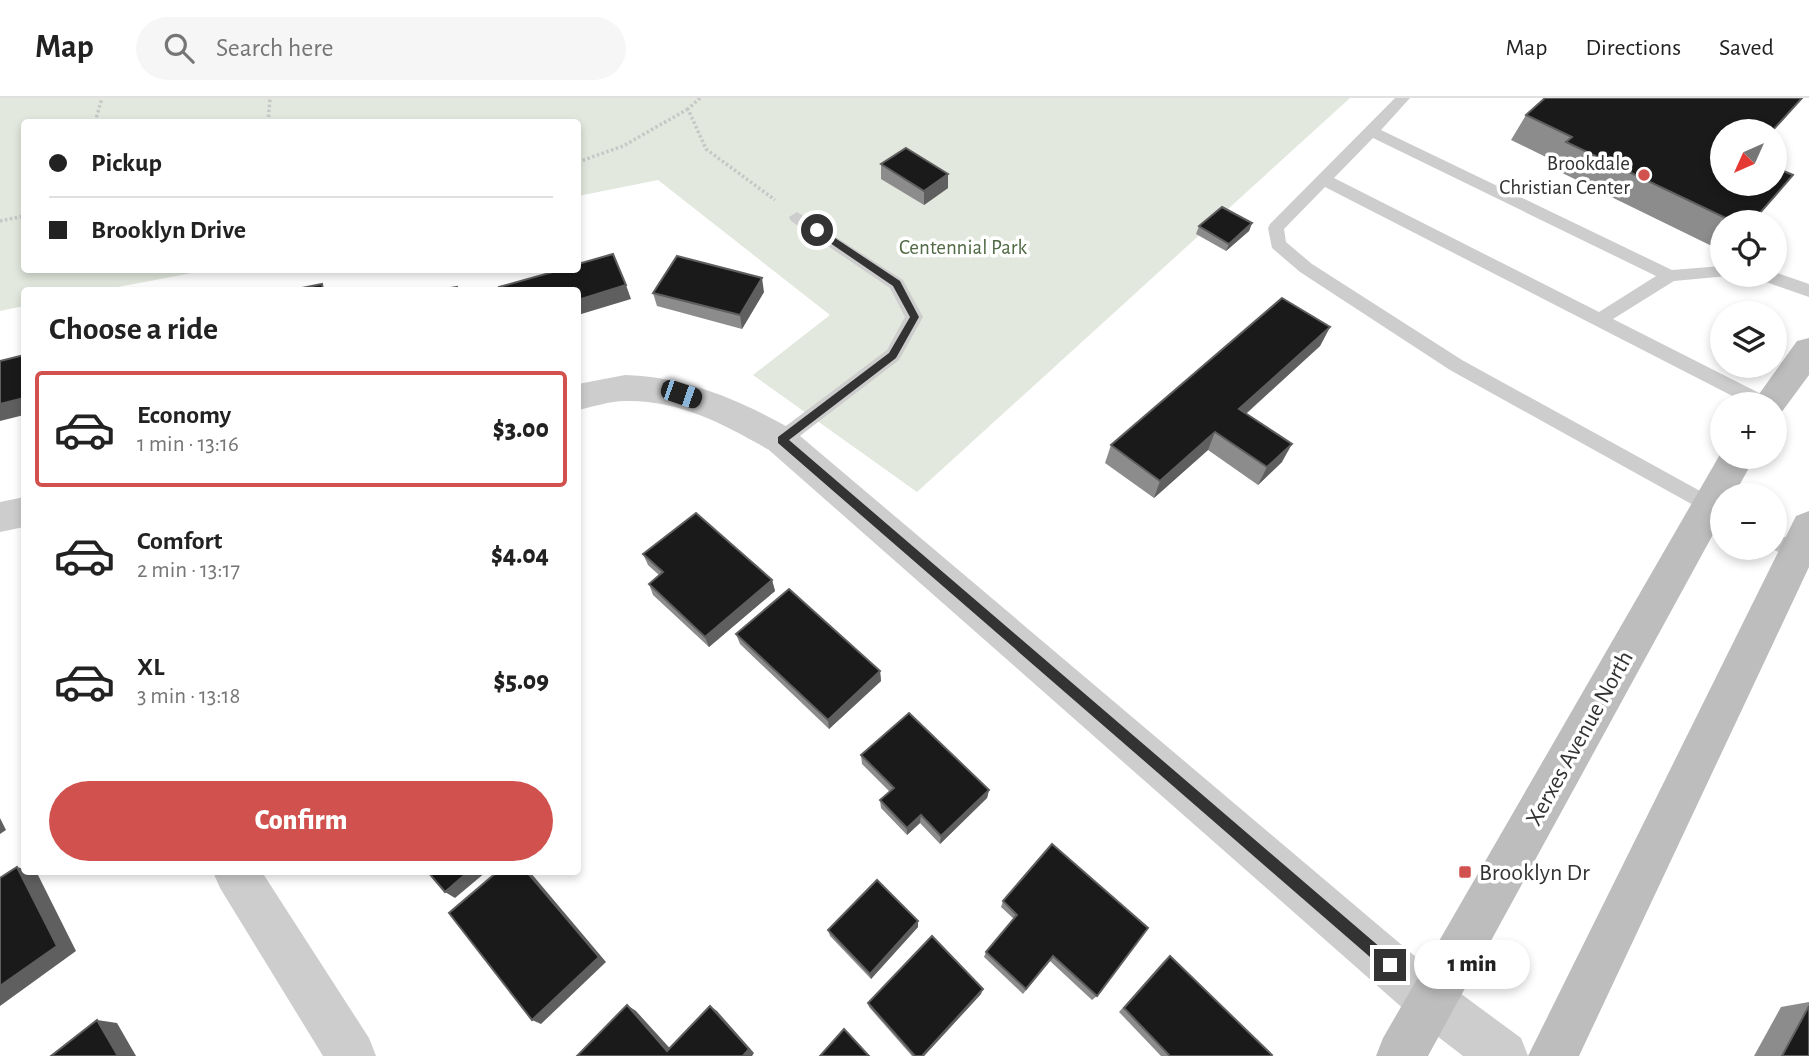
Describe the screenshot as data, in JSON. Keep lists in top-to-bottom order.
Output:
{
  "streets": {
    "street": ["Xerxes Avenue North"]
  },
  "parks": ["Centennial Park"],
  "places": {
    "other": ["Brookdale Christian Center"],
    "transit": ["Brooklyn Dr"]
  },
  "north": "bottom left",
  "page": {
    "header": "Map",
    "search": "Search here",
    "nav": ["Map", "Directions", "Saved"],
    "map_buttons": ["+", "−"],
    "banner": ["Pickup", "Brooklyn Drive"],
    "heading": "Choose a ride",
    "list": [
      {
        "name": "Economy",
        "note": "1 min · 13:16",
        "value": "$3.00"
      },
      {
        "name": "Comfort",
        "note": "2 min · 13:17",
        "value": "$4.04"
      },
      {
        "name": "XL",
        "note": "3 min · 13:18",
        "value": "$5.09"
      }
    ],
    "buttons": "Confirm",
    "bubble": "1 min"
  }
}
